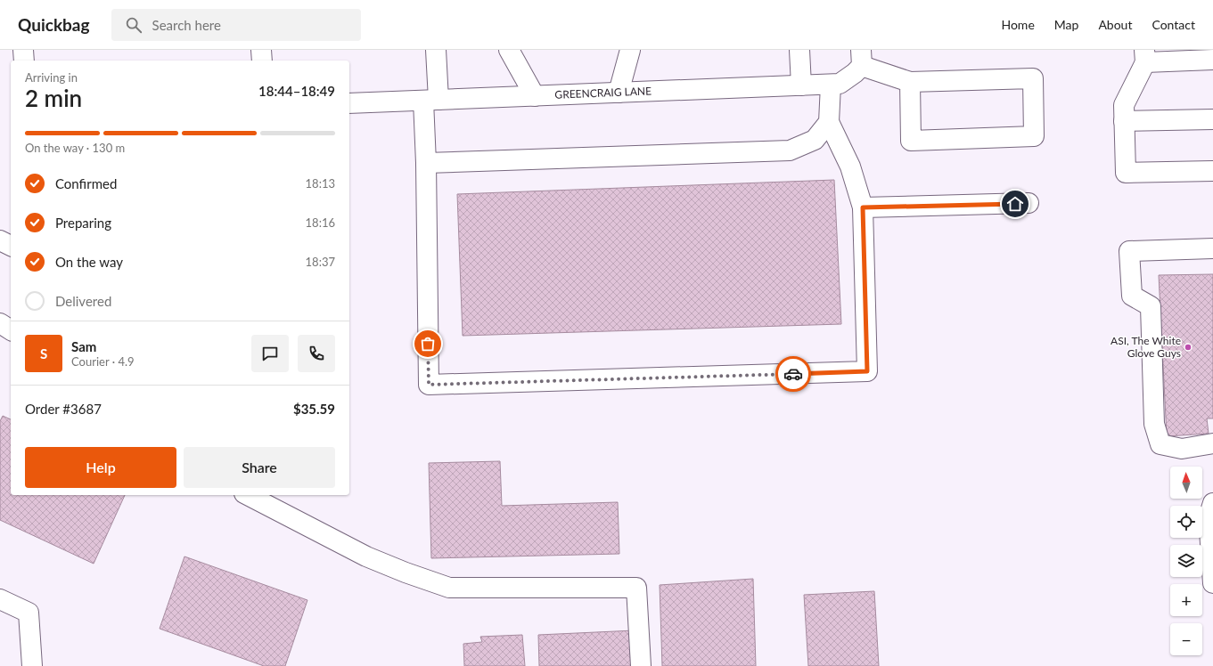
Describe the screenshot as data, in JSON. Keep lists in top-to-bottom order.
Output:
{
  "streets": {
    "street": ["GREENCRAIG LANE"]
  },
  "places": ["ASI, The White Glove Guys"],
  "north": "top",
  "page": {
    "header": "Quickbag",
    "search": "Search here",
    "nav": [
      "Home",
      "Map",
      "About",
      "Contact"
    ],
    "heading": ["2 min", "Arriving in", "18:44–18:49"],
    "panel": [
      "Sam",
      "Courier · 4.9",
      "Order #3687",
      "$35.59"
    ],
    "bar": "On the way · 130 m",
    "list": [
      ["Confirmed", "18:13"],
      ["Preparing", "18:16"],
      ["On the way", "18:37"],
      "Delivered"
    ],
    "round": "S",
    "buttons": ["Help", "Share"],
    "map_buttons": ["+", "−"]
  }
}
